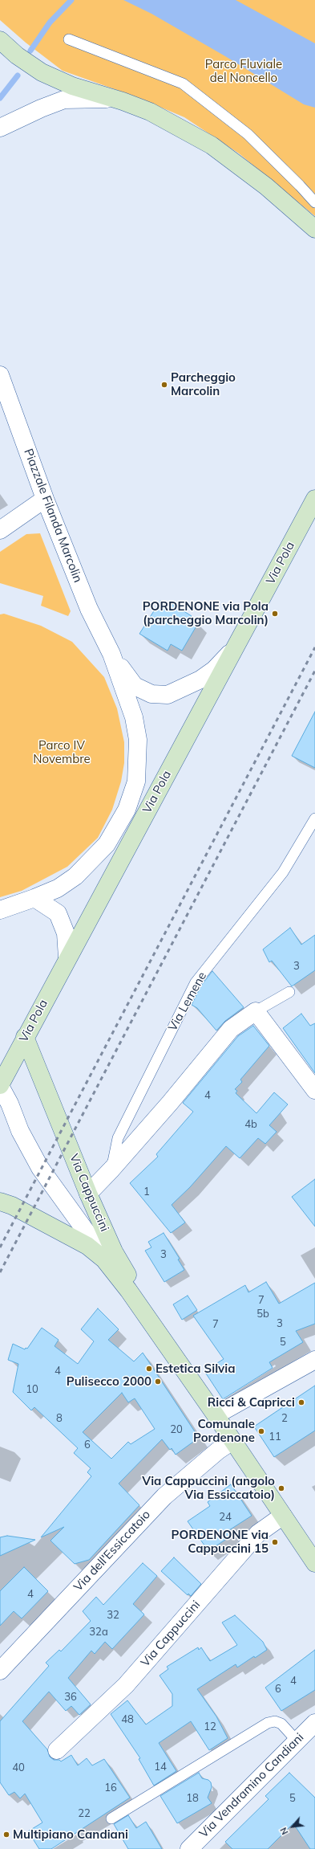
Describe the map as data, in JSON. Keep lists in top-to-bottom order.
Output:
{
  "streets": {
    "main road": ["Via Pola", "Via Cappuccini"],
    "street": ["Piazzale Filanda Marcolin", "Via dell'Essiccatoio", "Via Vendramino Candiani"],
    "lane": ["Via Lemene"]
  },
  "crossings": [
    ["Piazzale Filanda Marcolin", "Via Pola"],
    ["Via Pola", "Via Cappuccini"],
    ["Via Cappuccini", "Via dell'Essiccatoio"]
  ],
  "parks": ["Parco Fluviale del Noncello", "Parco IV Novembre"],
  "places": [
    "Parcheggio Marcolin",
    "PORDENONE via Pola (parcheggio Marcolin)",
    "Estetica Silvia",
    "Pulisecco 2000",
    "Ricci & Capricci",
    "Comunale Pordenone",
    "Via Cappuccini (angolo Via Essiccatoio)",
    "PORDENONE via Cappuccini 15",
    "Multipiano Candiani"
  ],
  "house_numbers": [
    "3",
    "4",
    "4b",
    "1",
    "3",
    "7",
    "5b",
    "3",
    "7",
    "5",
    "4",
    "10",
    "8",
    "2",
    "20",
    "11",
    "6",
    "24",
    "4",
    "32",
    "32a",
    "4",
    "6",
    "36",
    "48",
    "12",
    "14",
    "40",
    "16",
    "18",
    "5",
    "22"
  ],
  "north": "bottom left"
}
